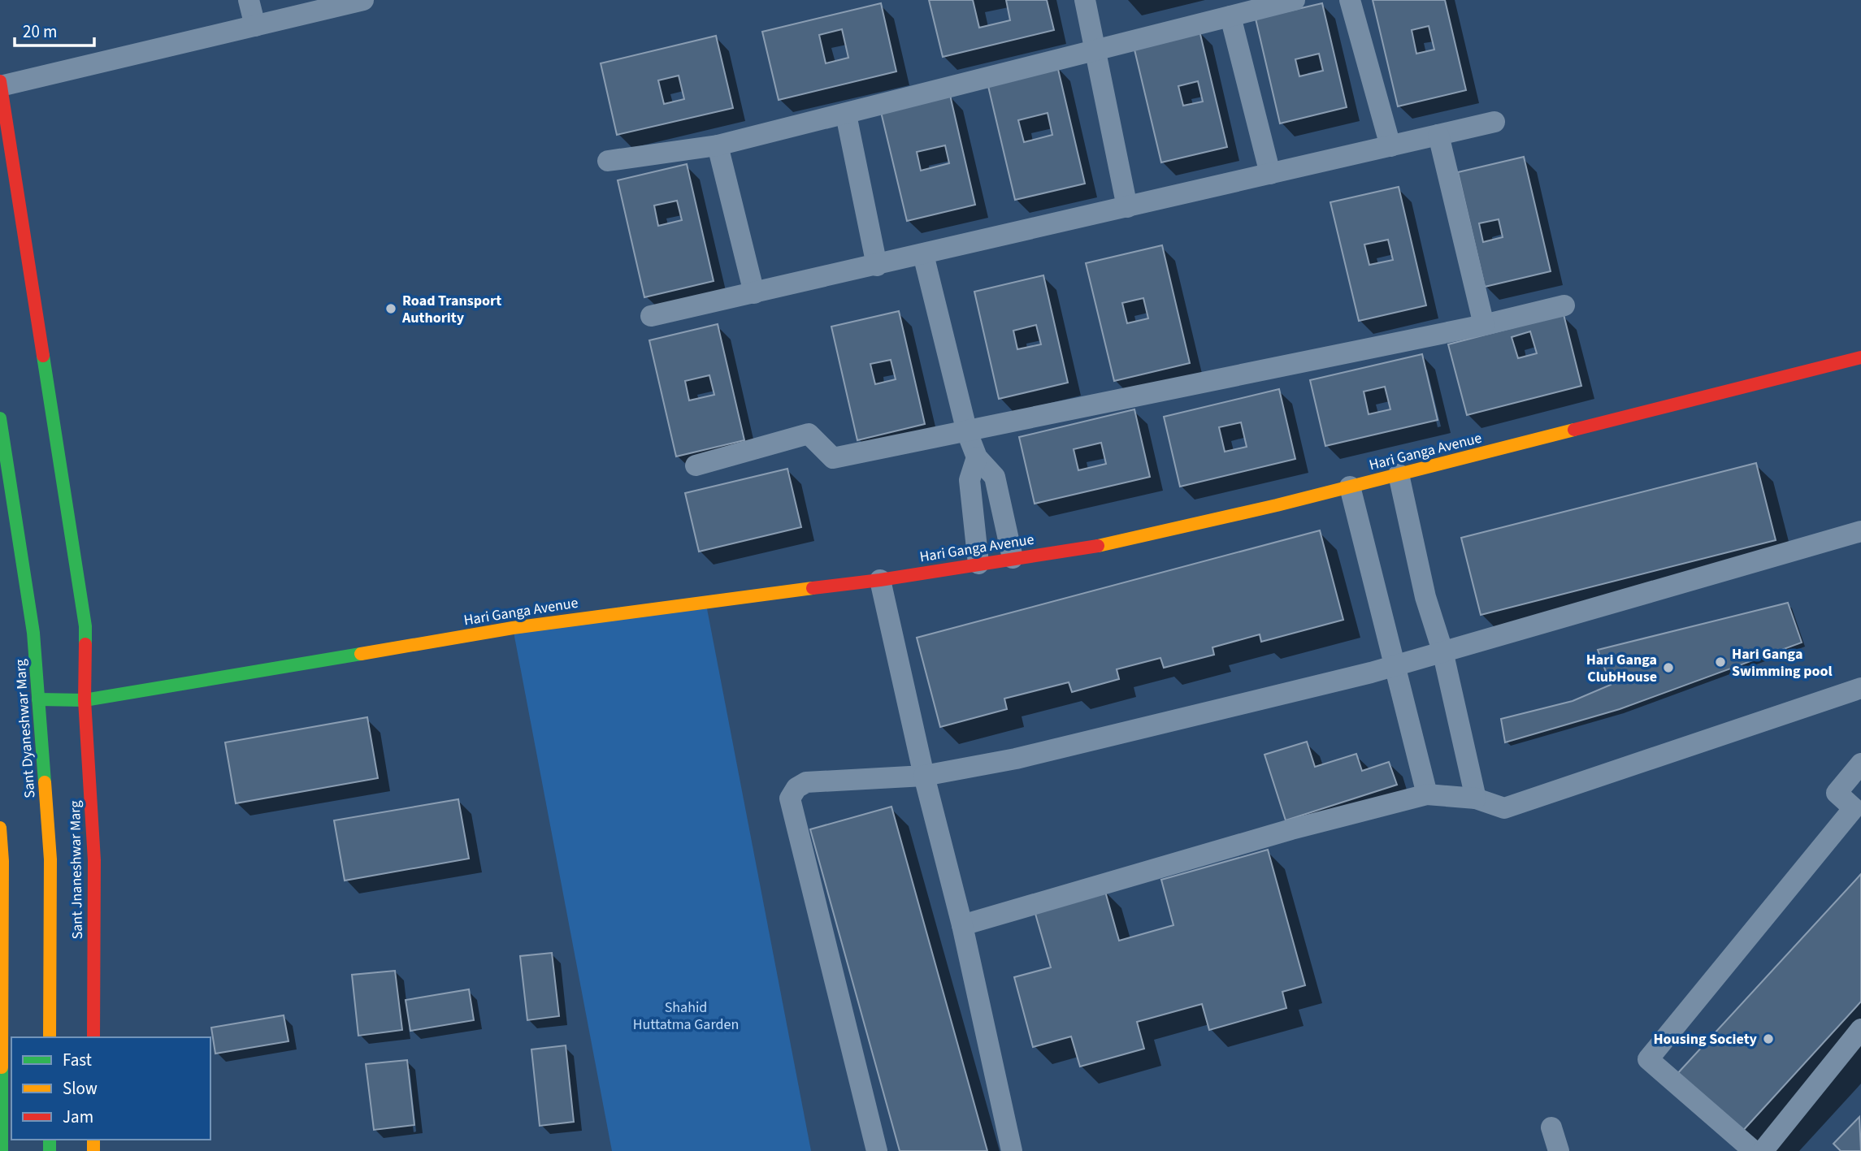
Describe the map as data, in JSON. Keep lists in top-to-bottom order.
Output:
{
  "streets": {
    "street": ["Hari Ganga Avenue", "Sant Dyaneshwar Marg", "Sant Jnaneshwar Marg"]
  },
  "crossings": [
    ["Hari Ganga Avenue", "Sant Dyaneshwar Marg"],
    ["Hari Ganga Avenue", "Sant Jnaneshwar Marg"]
  ],
  "parks": ["Shahid Huttatma Garden"],
  "places": [
    "Road Transport Authority",
    "Hari Ganga Swimming pool",
    "Hari Ganga ClubHouse",
    "Housing Society"
  ],
  "legend": ["Fast", "Slow", "Jam"],
  "scale_bar": "20 m"
}
